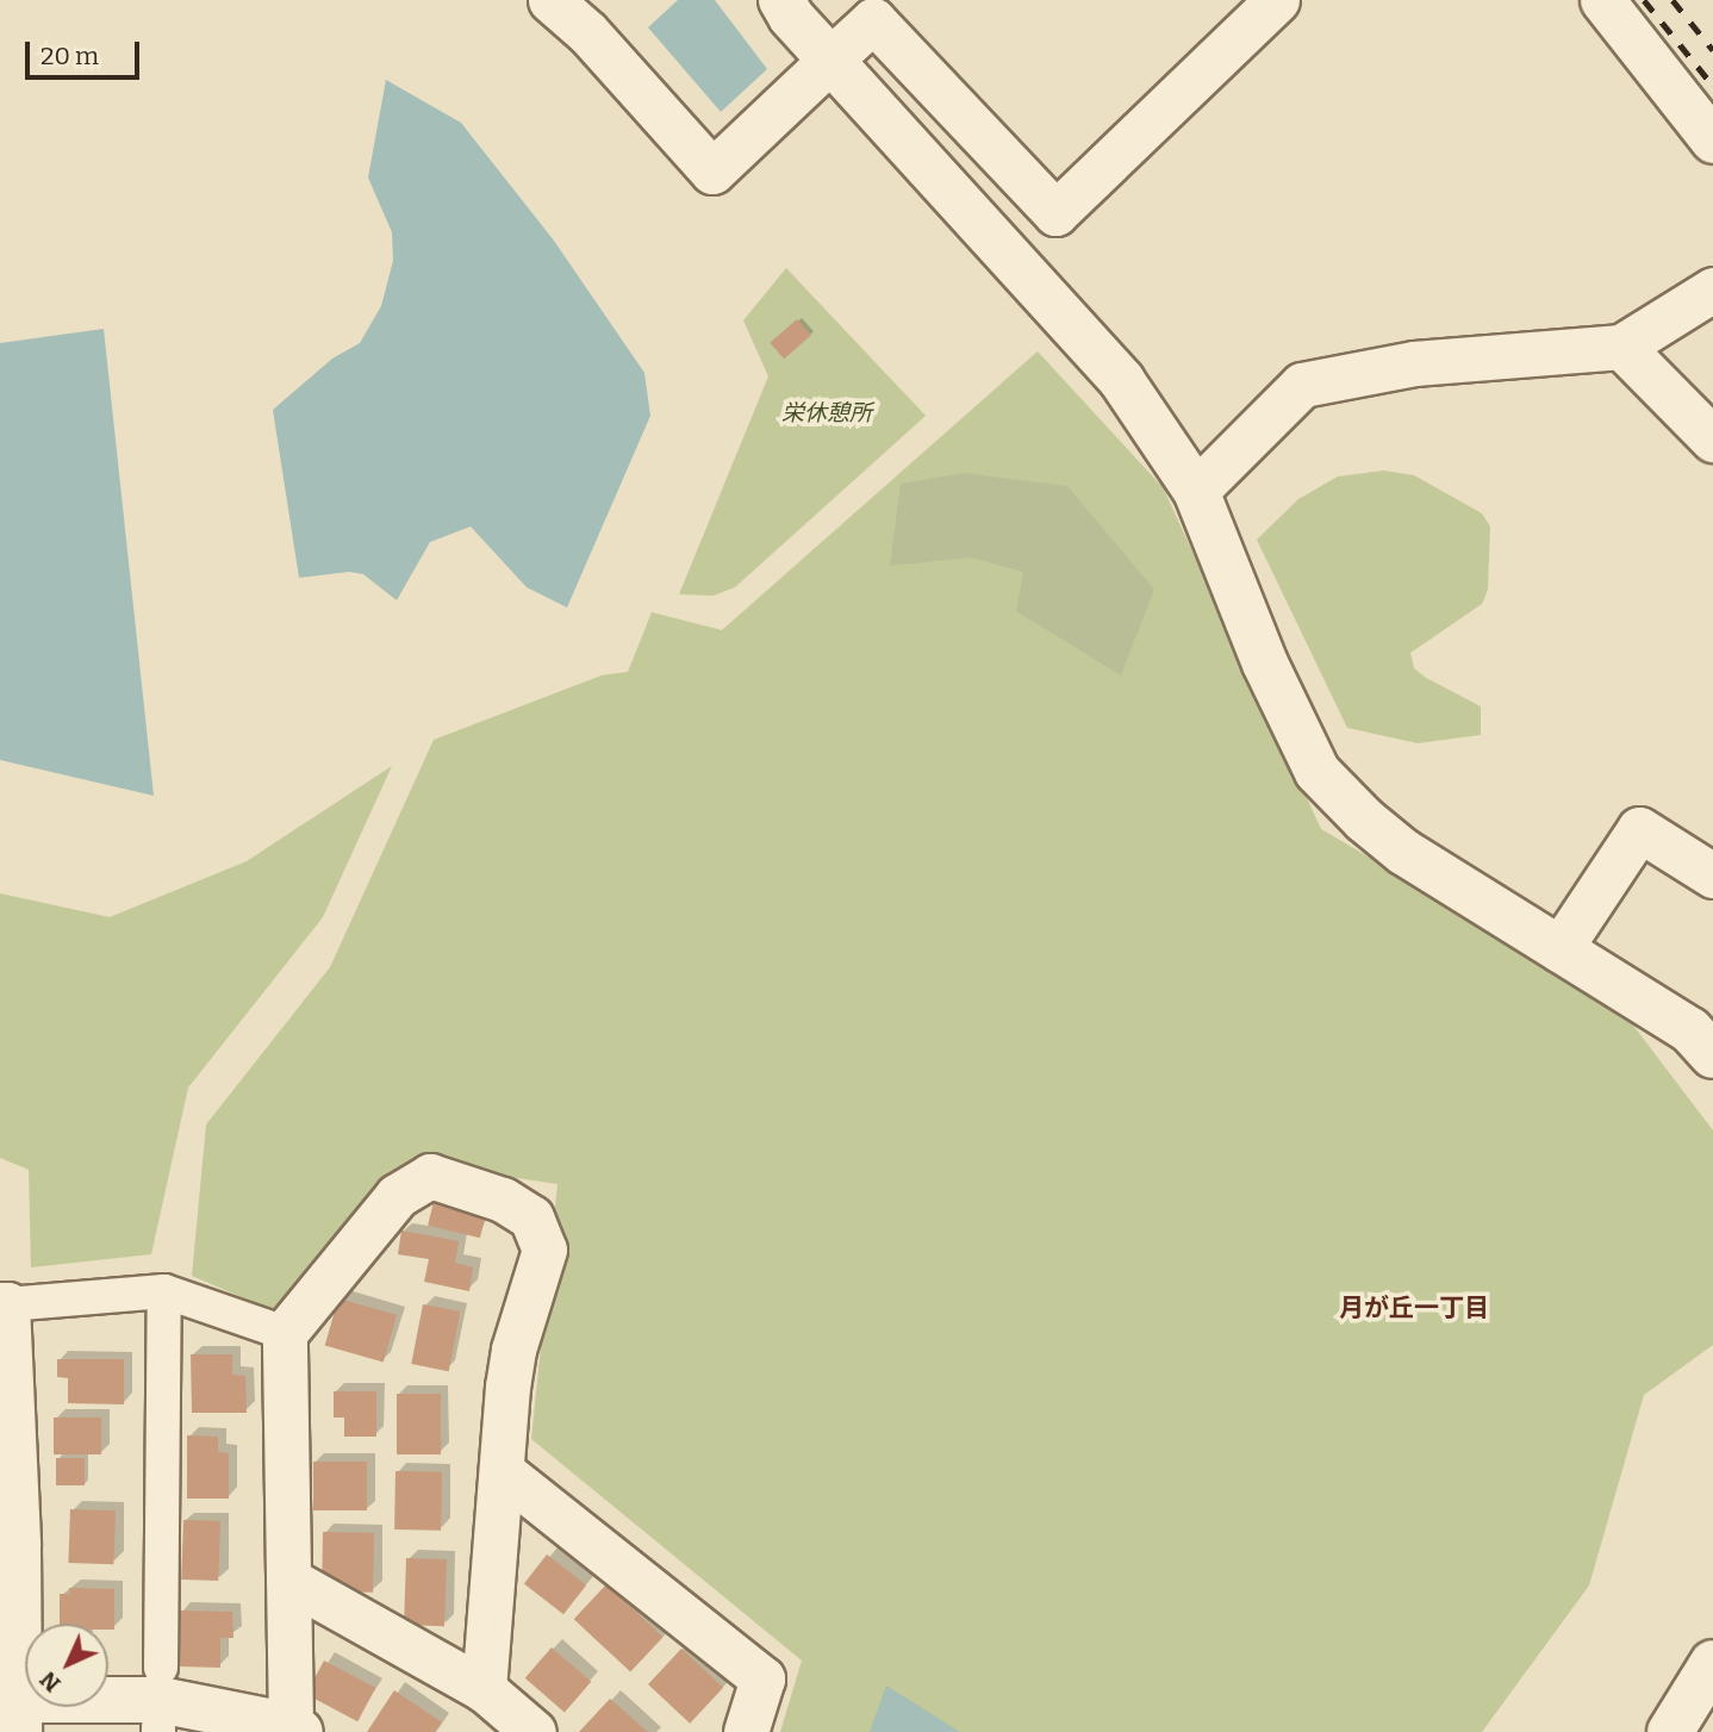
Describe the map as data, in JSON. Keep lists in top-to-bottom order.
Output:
{
  "districts": ["月が丘一丁目"],
  "parks": ["栄休憩所"],
  "scale_bar": "20 m",
  "north": "bottom left"
}
